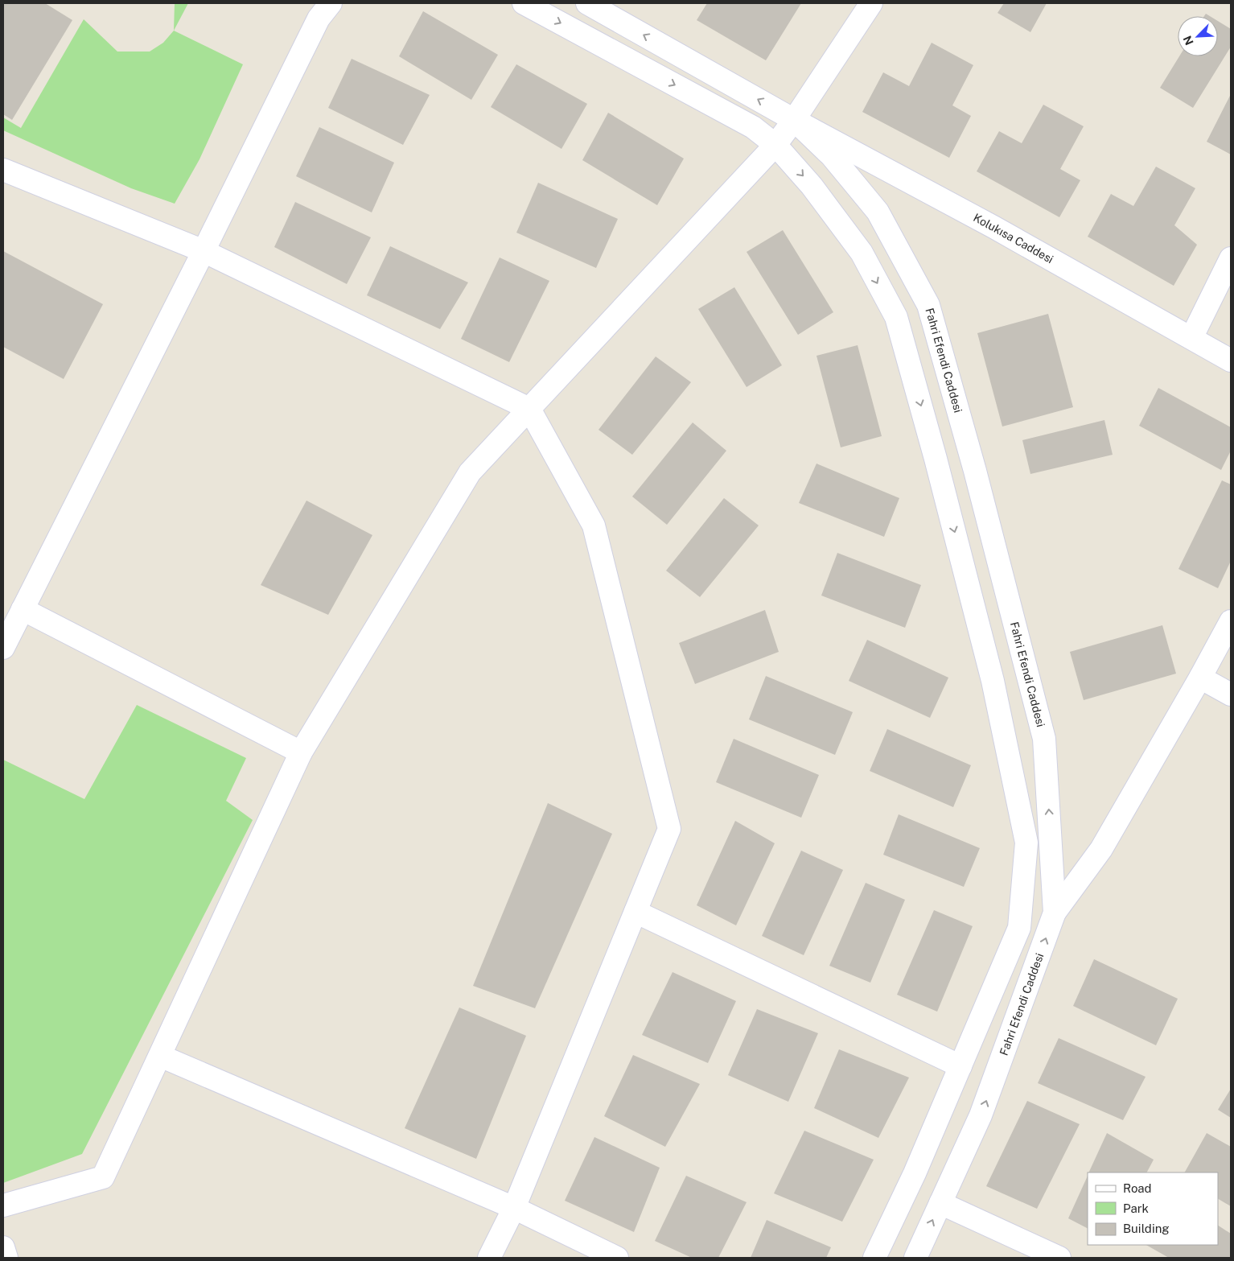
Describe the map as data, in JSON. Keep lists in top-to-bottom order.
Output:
{
  "streets": {
    "street": ["Kolukısa Caddesi", "Fahri Efendi Caddesi"]
  },
  "crossings": [
    ["Kolukısa Caddesi", "Fahri Efendi Caddesi"]
  ],
  "legend": ["Road", "Park", "Building"],
  "north": "bottom left"
}
